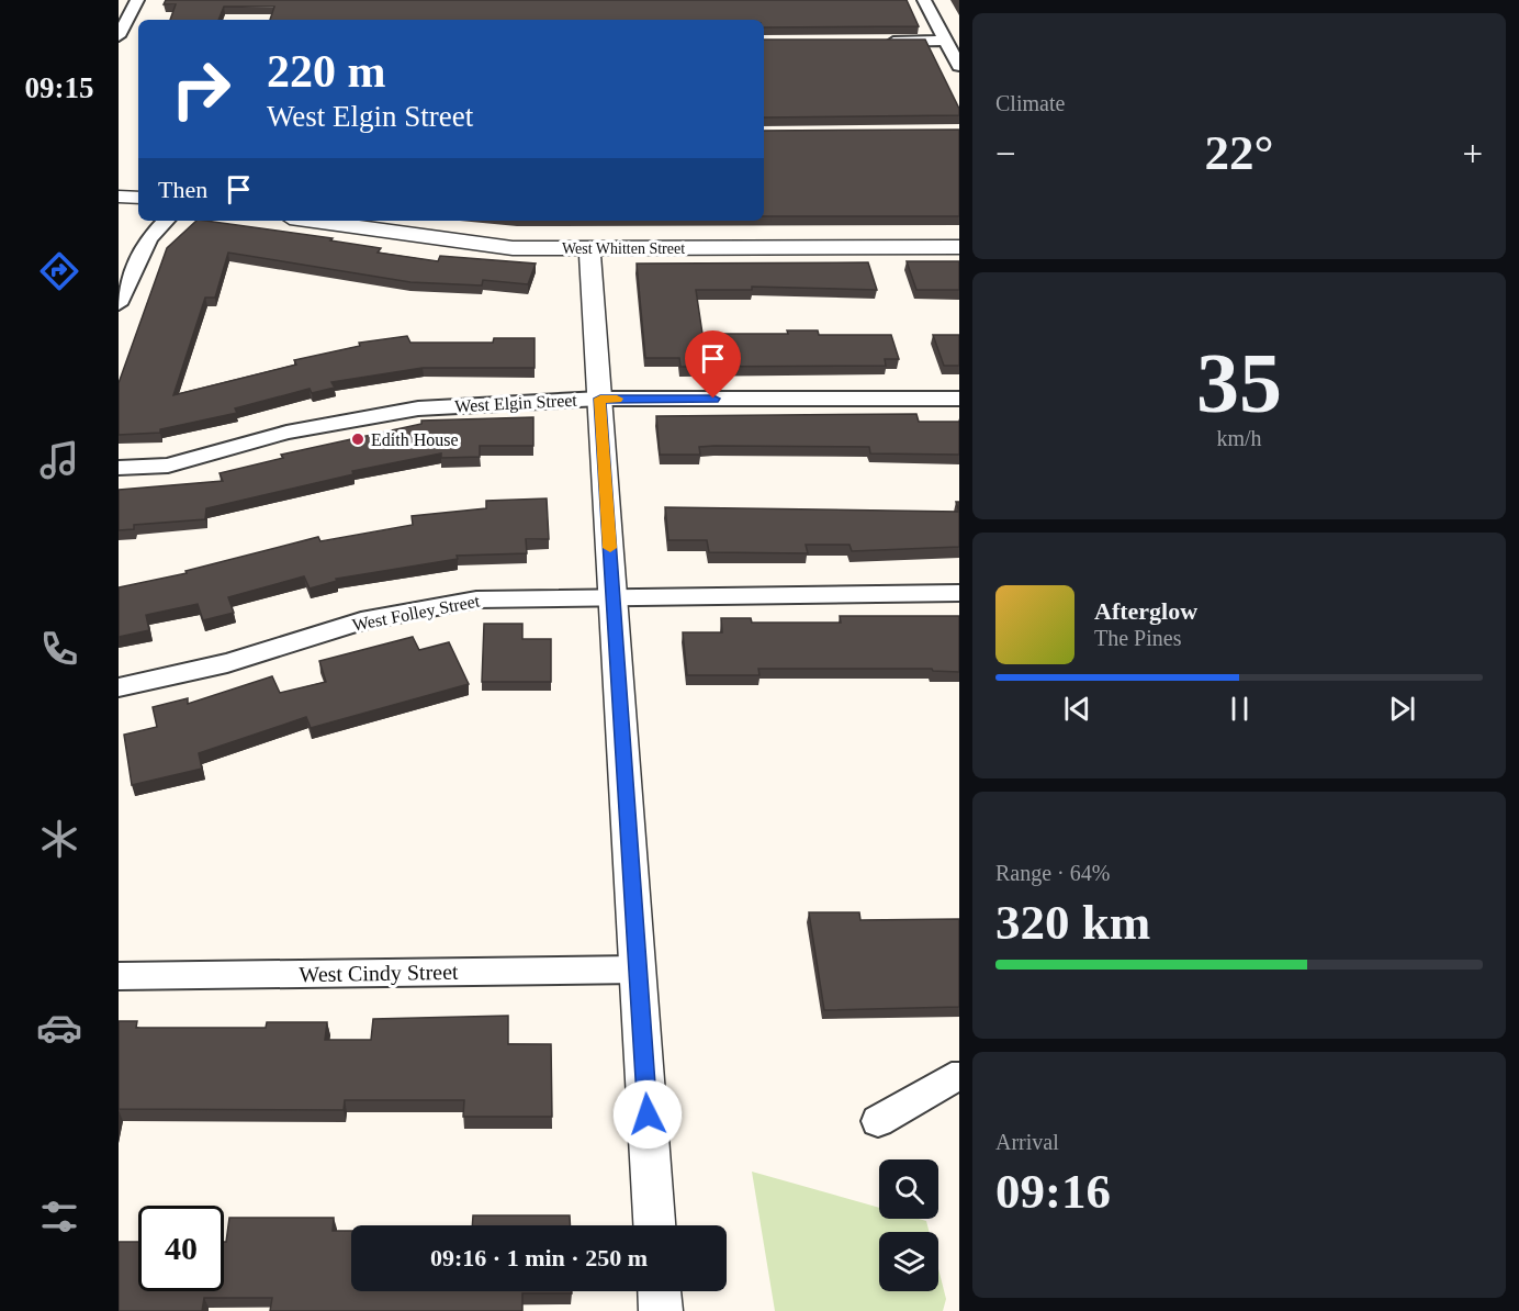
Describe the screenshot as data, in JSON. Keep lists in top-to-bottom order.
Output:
{
  "streets": {
    "street": [
      "West Whitten Street",
      "West Elgin Street",
      "West Folley Street",
      "West Cindy Street"
    ]
  },
  "places": ["Edith House"],
  "page": {
    "tabs": "09:15",
    "tile": [
      "Climate",
      ["35", "km/h"],
      ["Range · 64%", "320 km"],
      ["Arrival", "09:16"]
    ],
    "turn": ["220 m", "West Elgin Street"],
    "heat": ["−", "22°", "+"],
    "then": "Then",
    "song": ["Afterglow", "The Pines"],
    "limit": "40",
    "trip": "09:16 · 1 min · 250 m"
  }
}
